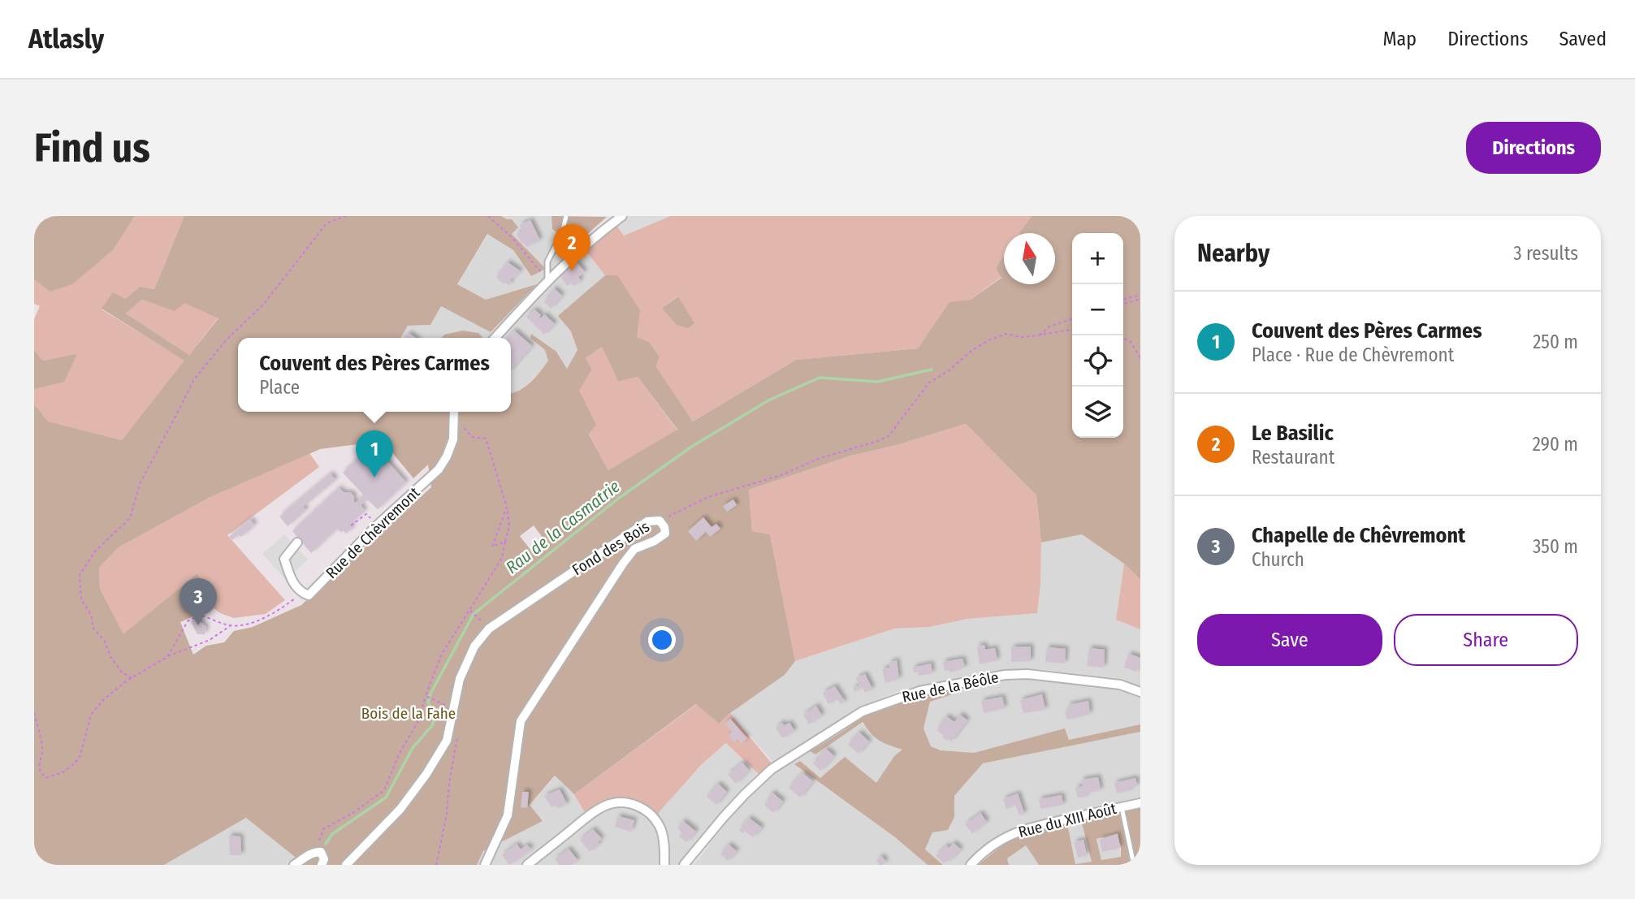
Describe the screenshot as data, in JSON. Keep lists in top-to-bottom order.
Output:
{
  "streets": {
    "street": [
      "Rue de Chèvremont",
      "Fond des Bois",
      "Rue de la Béôle",
      "Rue du XIII Août"
    ]
  },
  "water": ["Rau de la Casmatrie"],
  "parks": ["Bois de la Fahe"],
  "north": "top",
  "page": {
    "header": "Atlasly",
    "nav": ["Map", "Directions", "Saved"],
    "buttons": [
      "Directions",
      ["Save", "Share"]
    ],
    "title": "Find us",
    "heading": ["Nearby", "3 results"],
    "pins": ["2", "1", "3"],
    "map_buttons": ["+", "−"],
    "list": [
      {
        "mark": "1",
        "name": "Couvent des Pères Carmes",
        "note": "Place · Rue de Chèvremont",
        "value": "250 m"
      },
      {
        "mark": "2",
        "name": "Le Basilic",
        "note": "Restaurant",
        "value": "290 m"
      },
      {
        "mark": "3",
        "name": "Chapelle de Chêvremont",
        "note": "Church",
        "value": "350 m"
      }
    ],
    "popup": ["Couvent des Pères Carmes", "Place"]
  }
}
